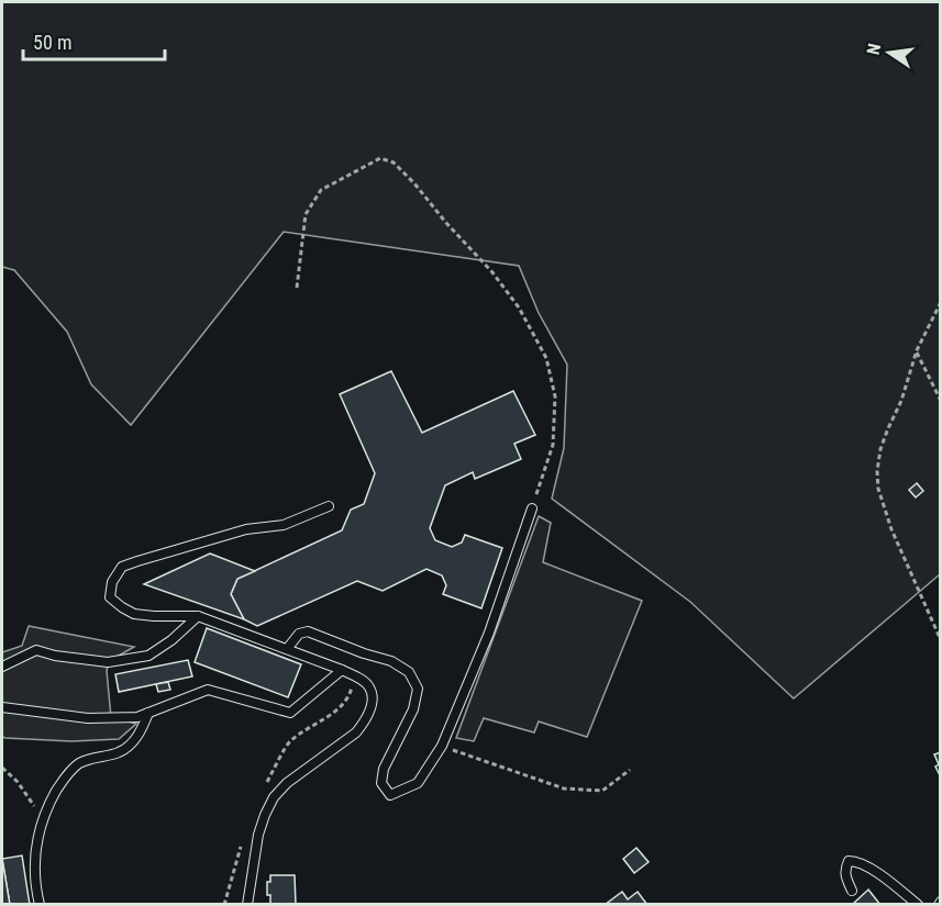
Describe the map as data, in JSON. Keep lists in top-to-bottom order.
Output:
{
  "scale_bar": "50 m",
  "north": "left"
}
